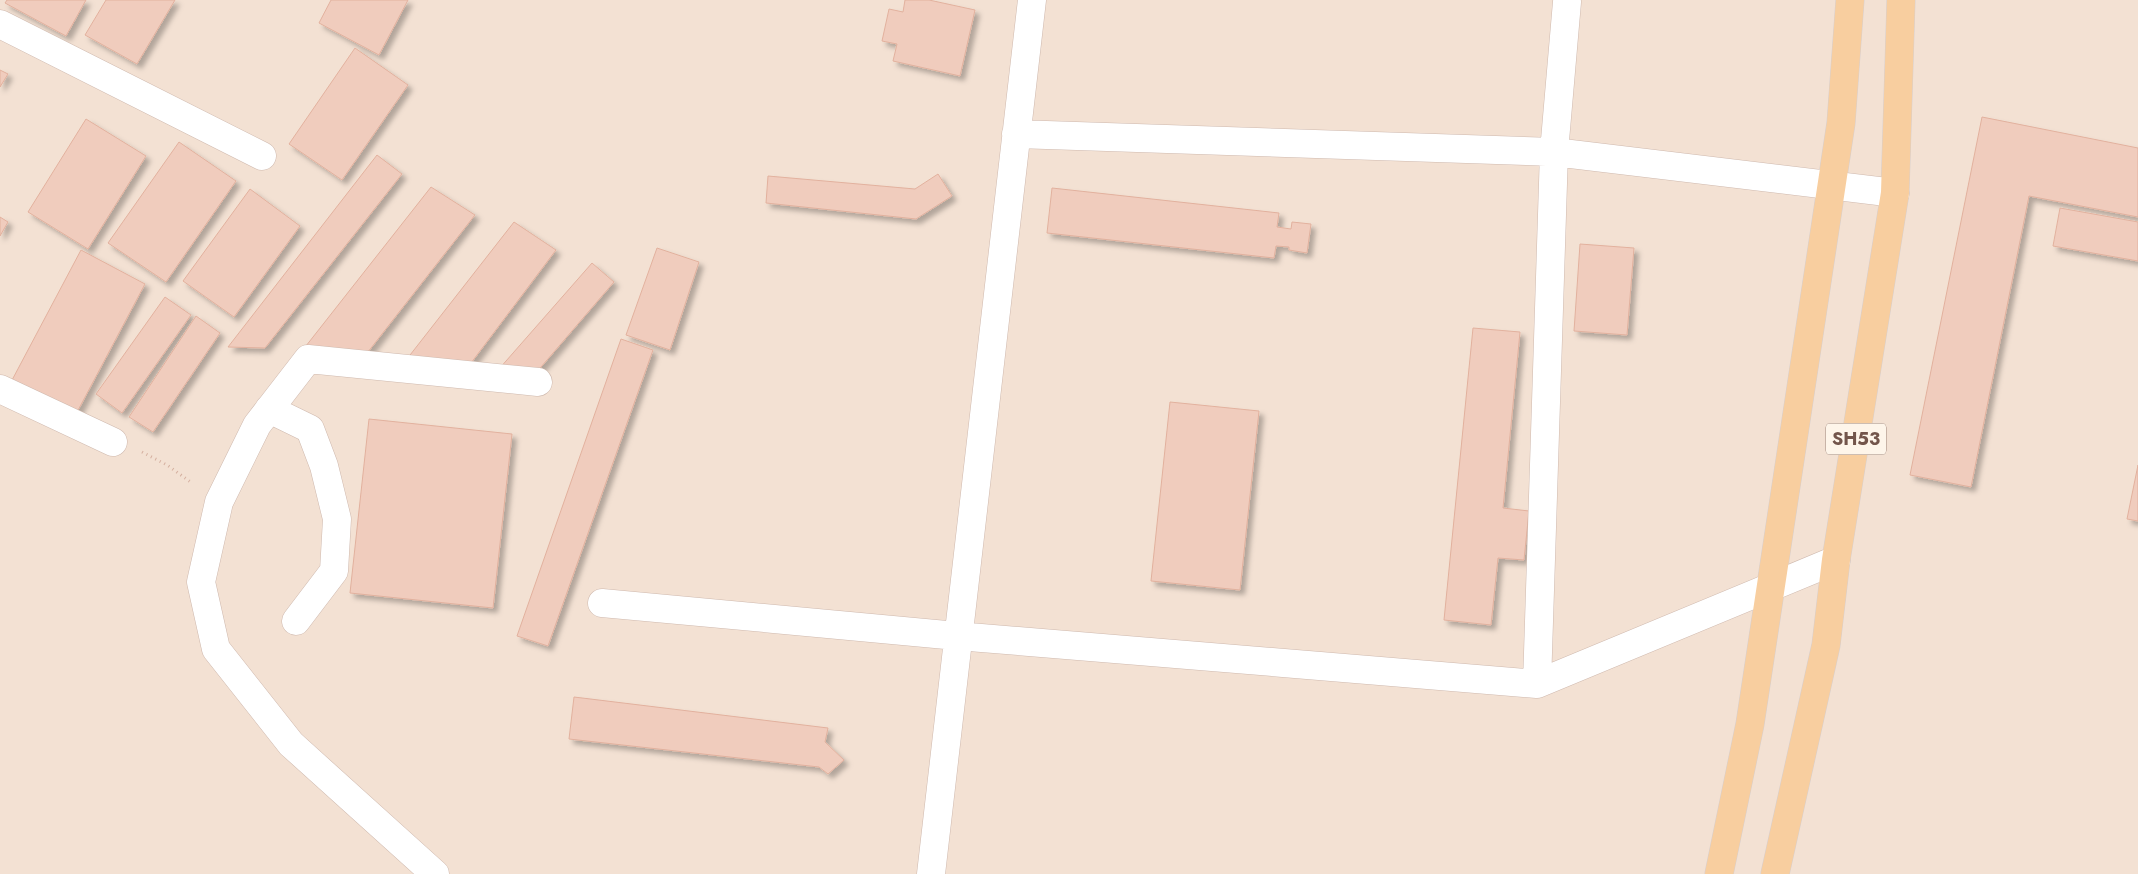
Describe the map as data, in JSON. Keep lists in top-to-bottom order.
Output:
{
  "streets": {
    "main road": ["SH53"]
  }
}
